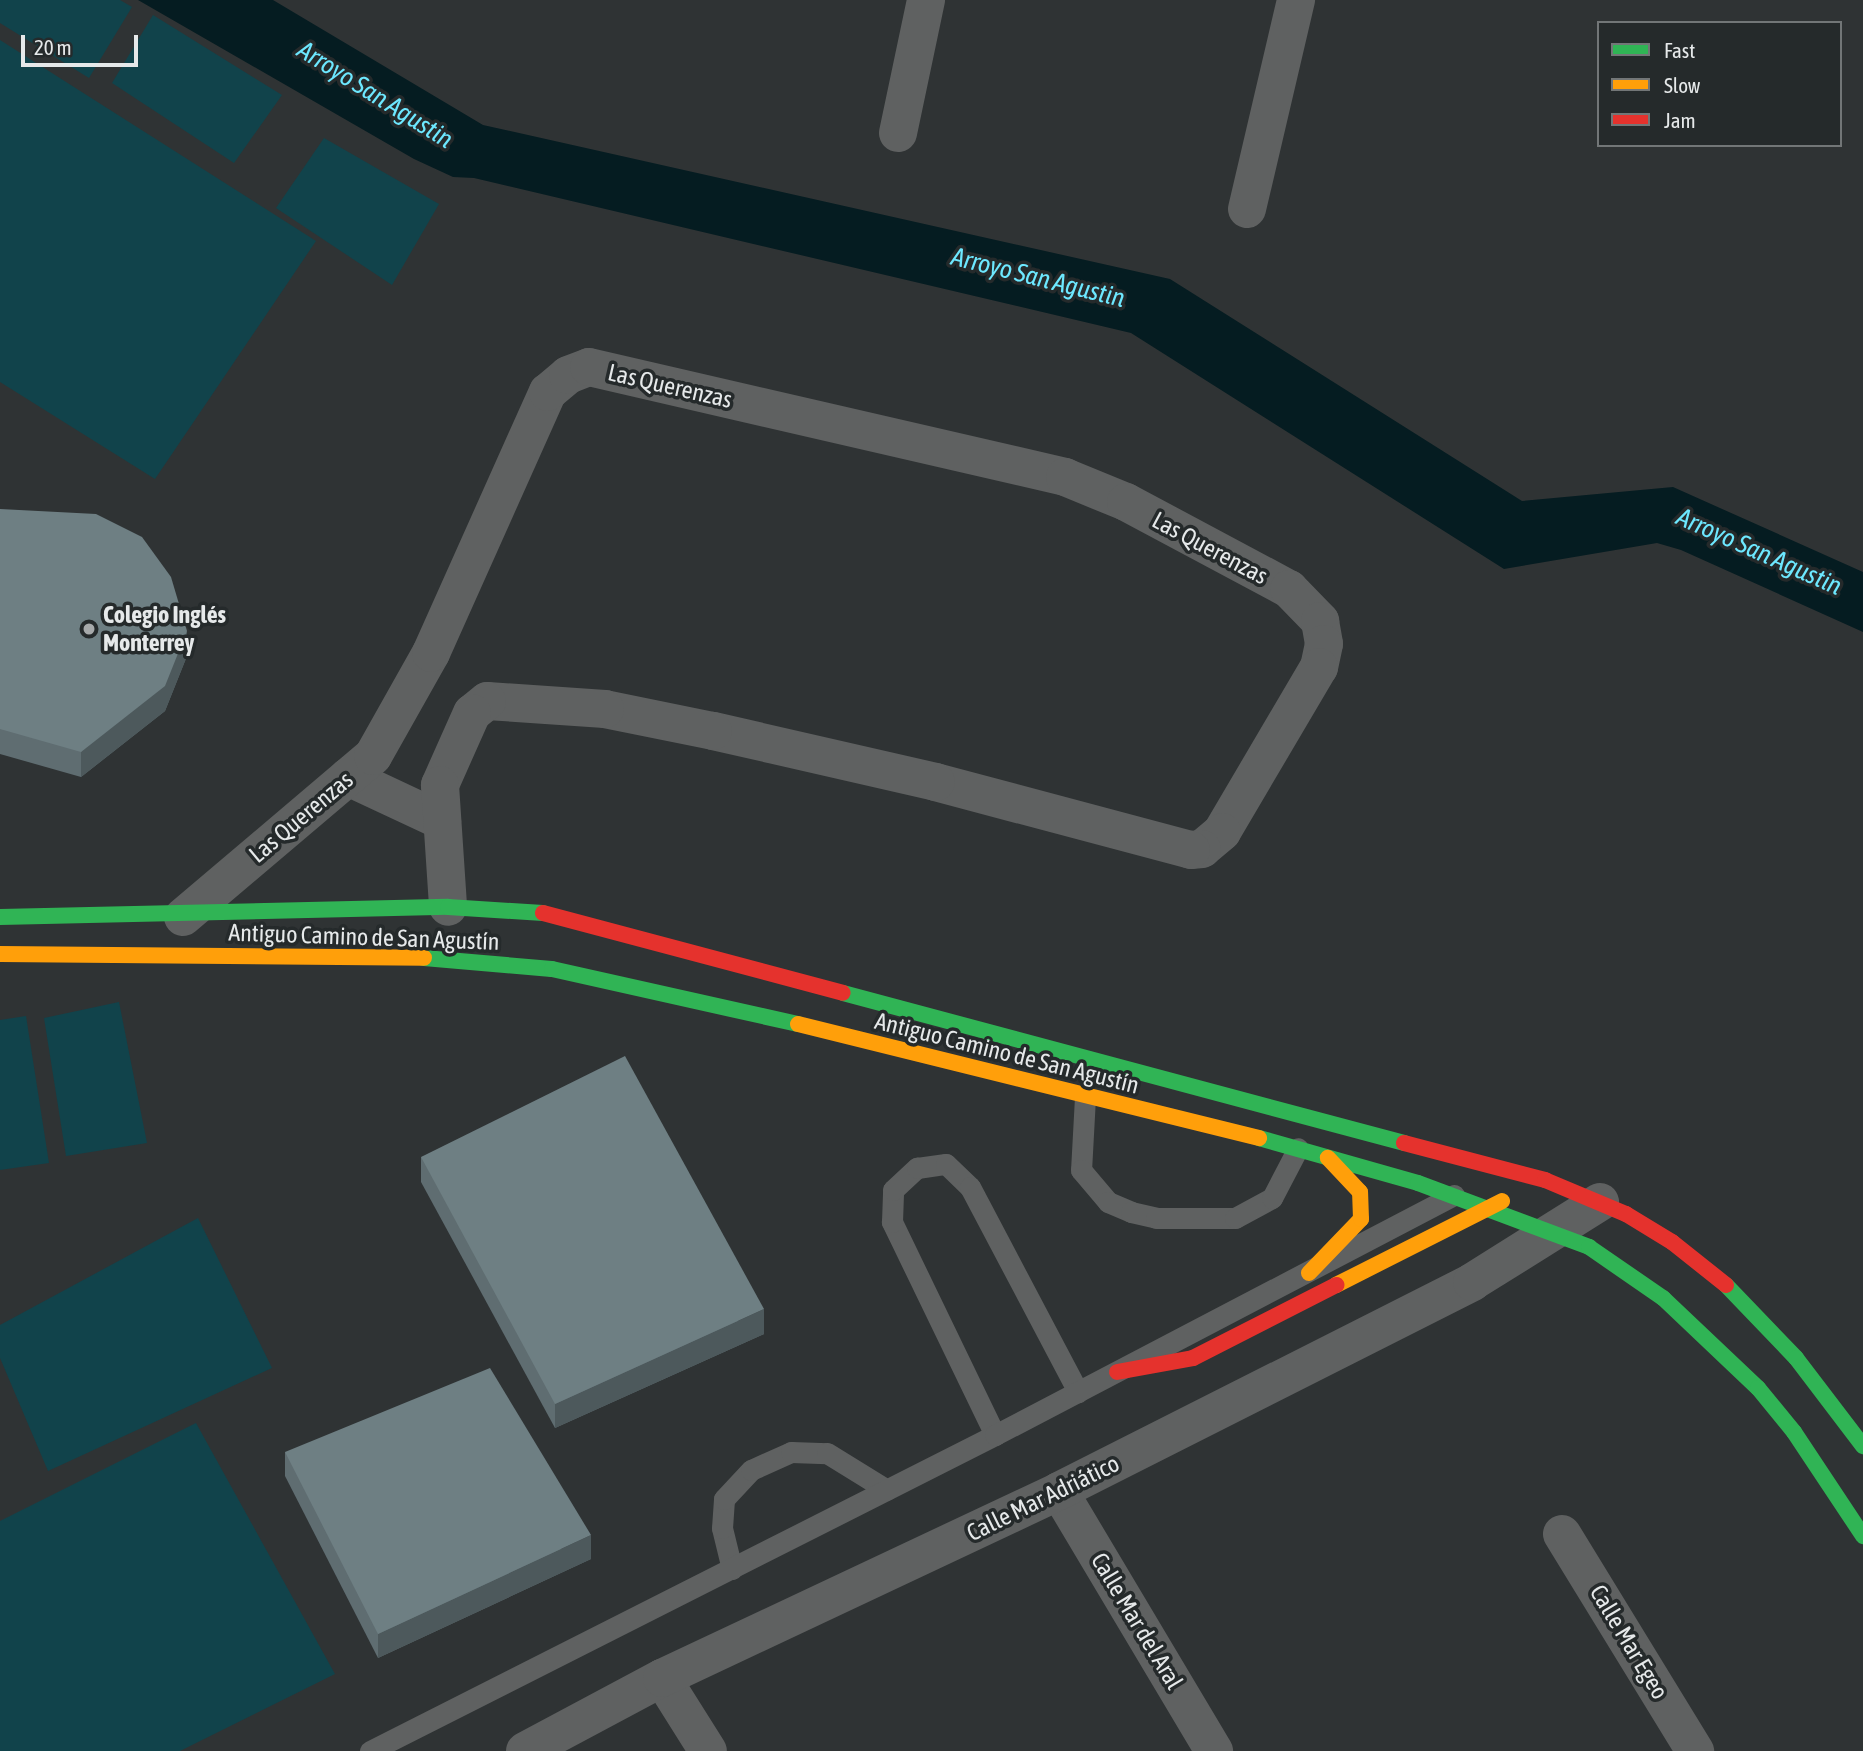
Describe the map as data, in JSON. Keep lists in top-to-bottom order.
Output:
{
  "streets": {
    "street": [
      "Las Querenzas",
      "Antiguo Camino de San Agustín",
      "Calle Mar Adriático",
      "Calle Mar del Aral",
      "Calle Mar Egeo"
    ]
  },
  "crossings": [
    ["Las Querenzas", "Antiguo Camino de San Agustín"],
    ["Antiguo Camino de San Agustín", "Calle Mar Adriático"],
    ["Calle Mar Adriático", "Calle Mar del Aral"]
  ],
  "water": ["Arroyo San Agustin"],
  "places": ["Colegio Inglés Monterrey"],
  "legend": ["Fast", "Slow", "Jam"],
  "scale_bar": "20 m"
}
